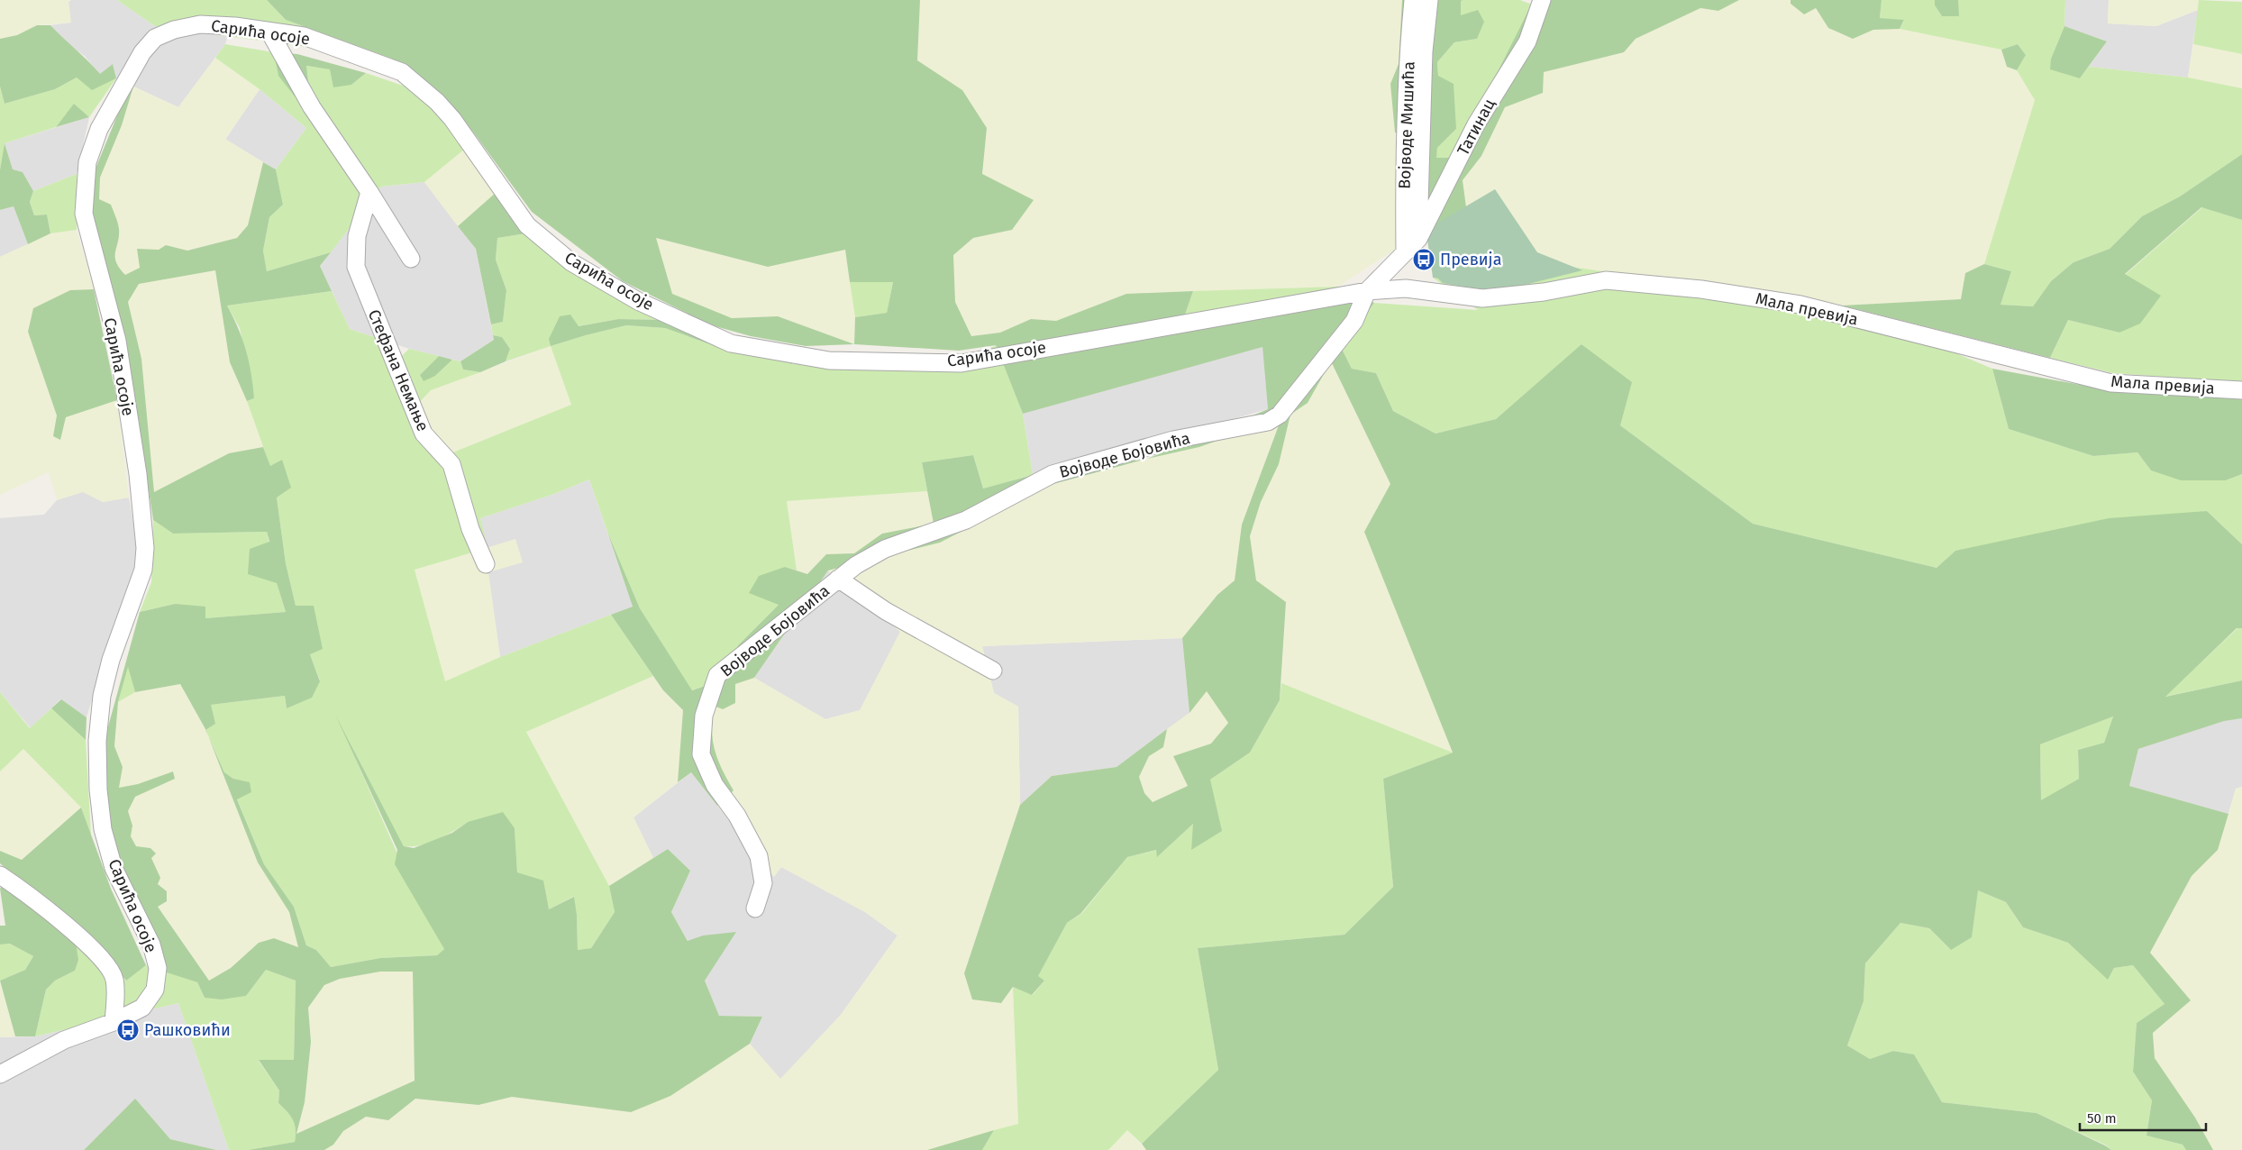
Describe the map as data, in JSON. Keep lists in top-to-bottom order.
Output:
{
  "streets": {
    "street": [
      "Сарића осоје",
      "Војводе Мишића",
      "Татинац",
      "Мала превија",
      "Стефана Немање",
      "Војводе Бојовића"
    ]
  },
  "crossings": [
    ["Сарића осоје", "Мала превија"],
    ["Сарића осоје", "Војводе Бојовића"],
    ["Војводе Мишића", "Татинац"],
    ["Мала превија", "Војводе Бојовића"]
  ],
  "places": {
    "bus stop": ["Превија", "Рашковићи"]
  },
  "scale_bar": "50 m"
}
